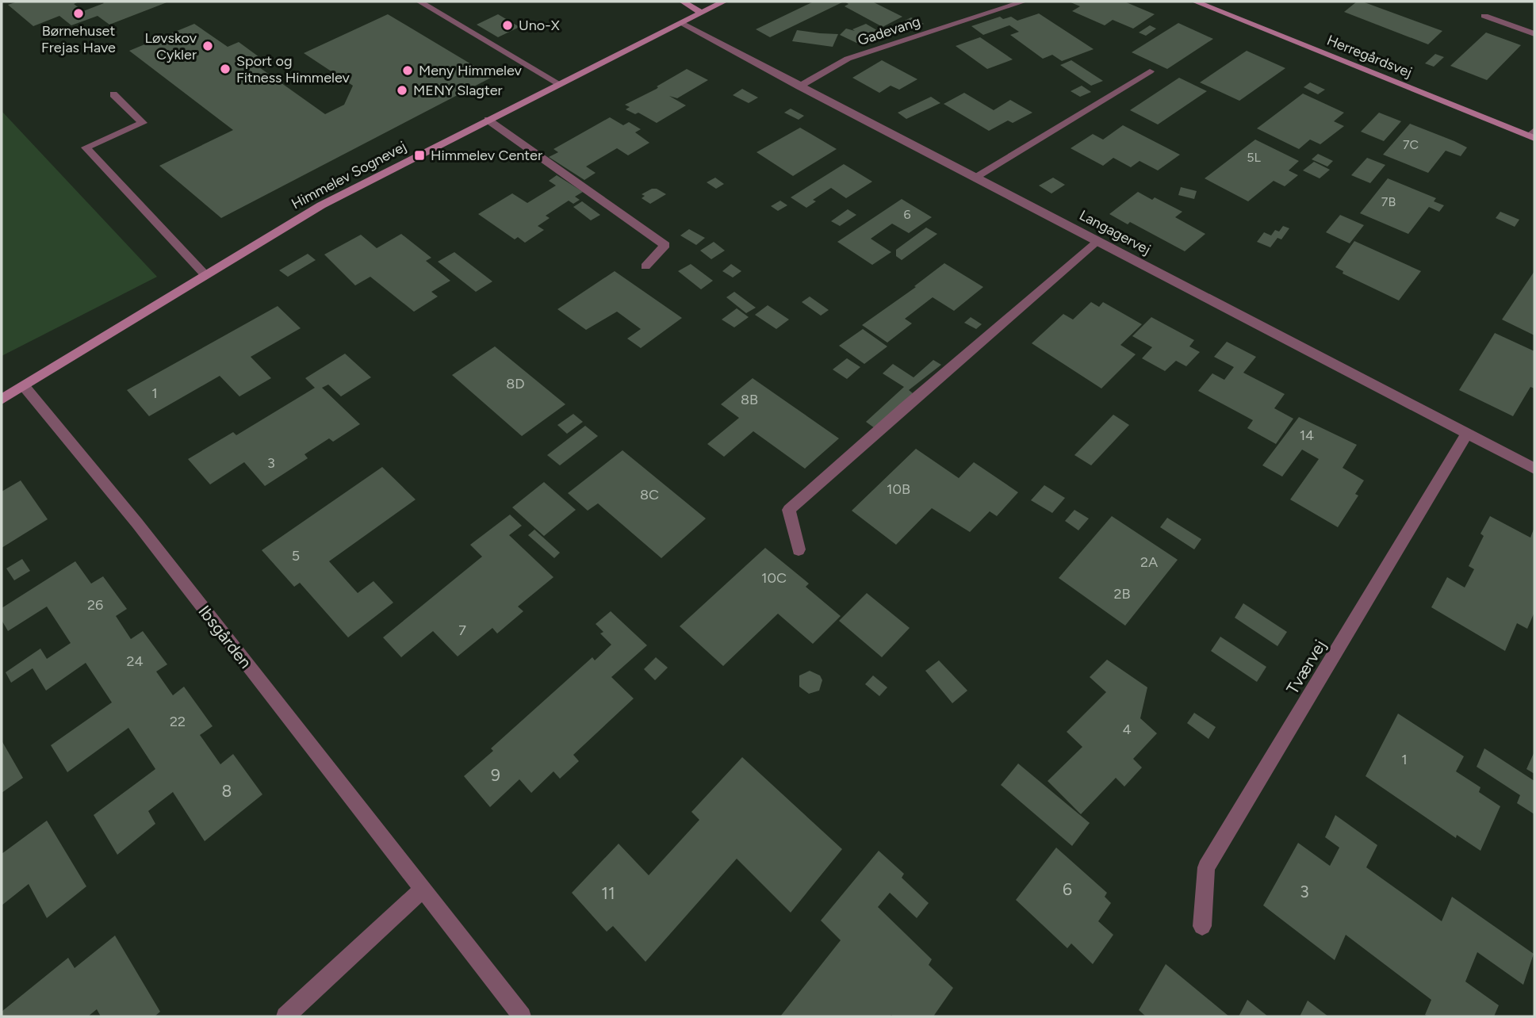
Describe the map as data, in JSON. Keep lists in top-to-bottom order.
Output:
{
  "streets": {
    "street": [
      "Gadevang",
      "Herregårdsvej",
      "Himmelev Sognevej",
      "Langagervej",
      "Ibsgården",
      "Tværvej"
    ]
  },
  "crossings": [
    ["Gadevang", "Langagervej"],
    ["Himmelev Sognevej", "Langagervej"],
    ["Himmelev Sognevej", "Ibsgården"],
    ["Langagervej", "Tværvej"]
  ],
  "places": {
    "other": [
      "Børnehuset Frejas Have",
      "Uno-X",
      "Løvskov Cykler",
      "Sport og Fitness Himmelev",
      "Meny Himmelev",
      "MENY Slagter"
    ],
    "transit": ["Himmelev Center"]
  },
  "house_numbers": [
    "7C",
    "5L",
    "7B",
    "6",
    "8D",
    "1",
    "8B",
    "14",
    "3",
    "10B",
    "8C",
    "5",
    "2A",
    "10C",
    "2B",
    "26",
    "7",
    "24",
    "22",
    "4",
    "1",
    "9",
    "8",
    "6",
    "3",
    "11"
  ]
}
